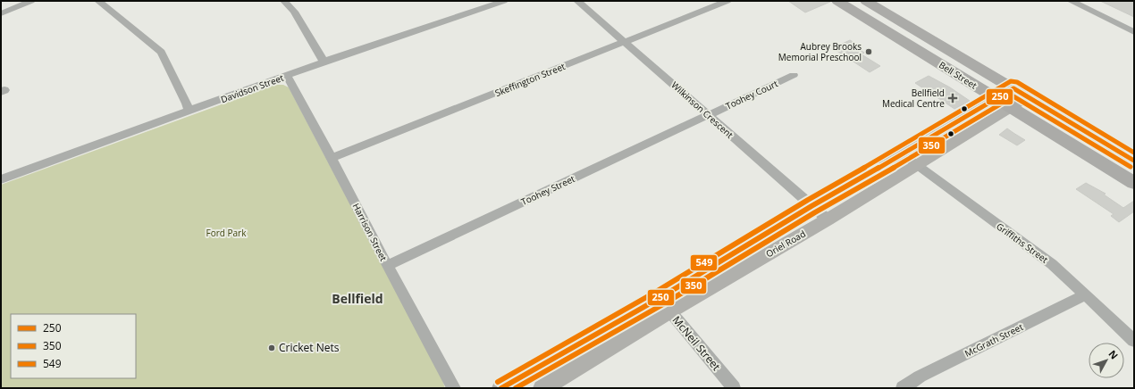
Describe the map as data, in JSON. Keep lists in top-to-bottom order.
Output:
{
  "streets": {
    "highway": ["Bell Street"],
    "main road": ["Oriel Road"],
    "street": [
      "Skeffington Street",
      "Davidson Street",
      "Toohey Court",
      "Wilkinson Crescent",
      "Toohey Street",
      "Harrison Street",
      "Griffiths Street",
      "McGrath Street",
      "McNeil Street"
    ]
  },
  "crossings": [
    ["Bell Street", "Oriel Road"],
    ["Skeffington Street", "Wilkinson Crescent"],
    ["Skeffington Street", "Harrison Street"],
    ["Davidson Street", "Harrison Street"],
    ["Toohey Court", "Wilkinson Crescent"],
    ["Toohey Court", "Toohey Street"],
    ["Wilkinson Crescent", "Toohey Street"],
    ["Wilkinson Crescent", "Oriel Road"],
    ["Toohey Street", "Harrison Street"],
    ["Griffiths Street", "Oriel Road"],
    ["Griffiths Street", "McGrath Street"],
    ["Oriel Road", "McNeil Street"]
  ],
  "districts": ["Bellfield"],
  "parks": ["Ford Park"],
  "places": {
    "other": ["Aubrey Brooks Memorial Preschool", "Cricket Nets"],
    "health": ["Bellfield Medical Centre"]
  },
  "lines": ["transit line 549", "transit line 250", "transit line 350"],
  "legend": ["250", "350", "549"],
  "north": "top right"
}
